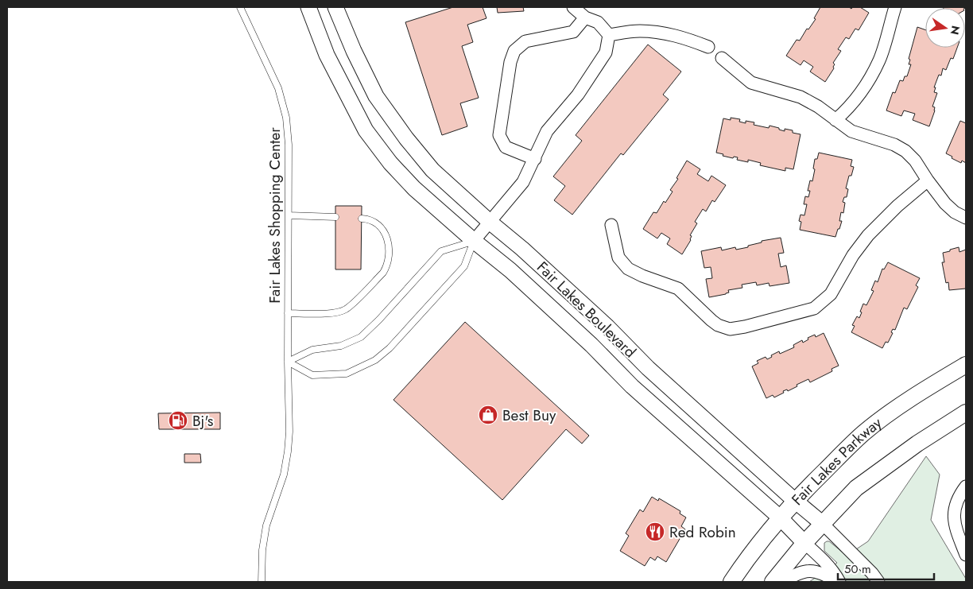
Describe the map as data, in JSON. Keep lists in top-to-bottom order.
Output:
{
  "streets": {
    "main road": ["Fair Lakes Parkway"],
    "street": ["Fair Lakes Boulevard"],
    "lane": ["Fair Lakes Shopping Center"]
  },
  "crossings": [
    ["Fair Lakes Boulevard", "Fair Lakes Parkway"]
  ],
  "places": {
    "shop": ["Best Buy"],
    "fuel station": ["Bj's"],
    "restaurant": ["Red Robin"]
  },
  "scale_bar": "50 m",
  "north": "right"
}
